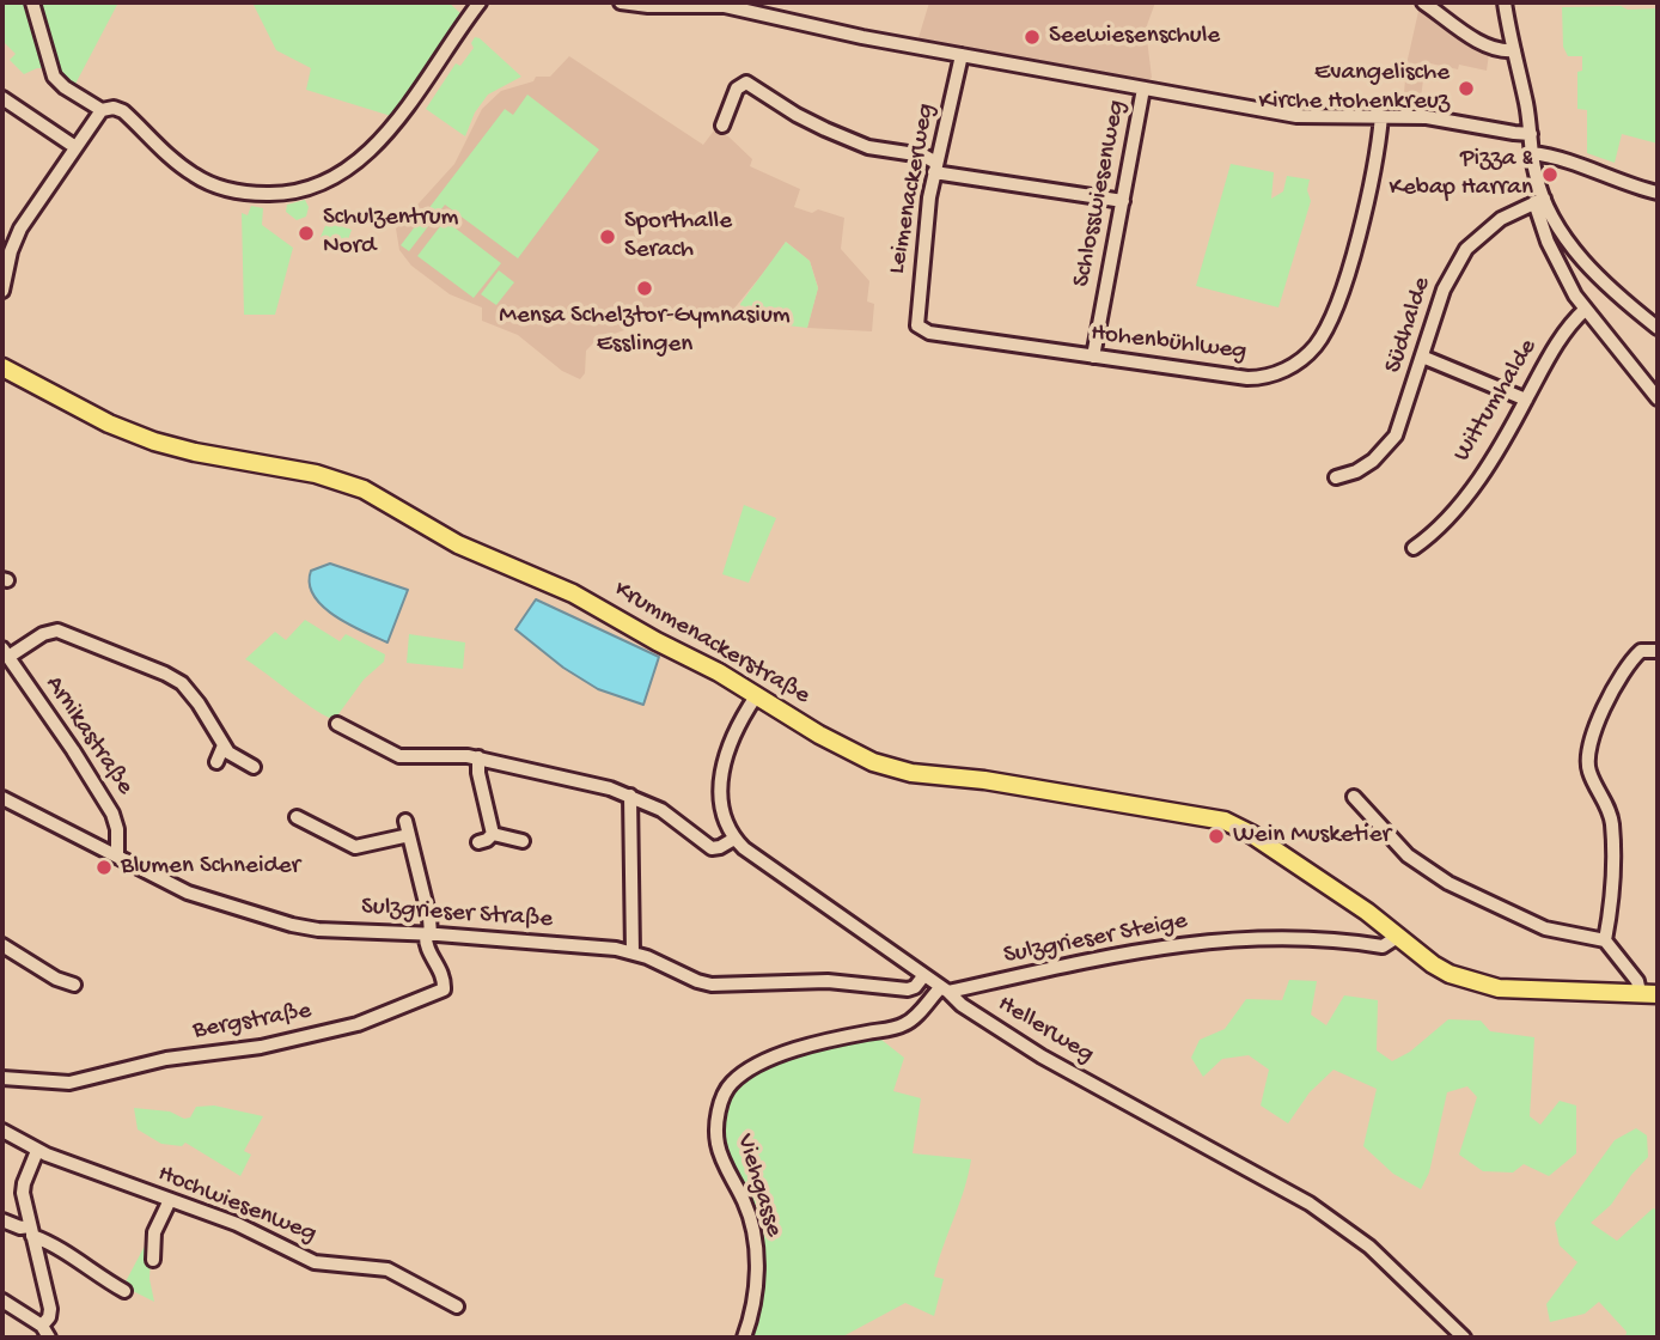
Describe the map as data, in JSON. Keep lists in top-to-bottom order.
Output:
{
  "streets": {
    "main road": ["Krummenackerstraße"],
    "street": [
      "Leimenackerweg",
      "Schlosswiesenweg",
      "Südhalde",
      "Hohenbühlweg",
      "Wittumhalde",
      "Arnikastraße",
      "Sulzgrieser Straße",
      "Sulzgrieser Steige",
      "Bergstraße",
      "Hellerweg",
      "Viehgasse",
      "Hochwiesenweg"
    ]
  },
  "crossings": [
    ["Leimenackerweg", "Hohenbühlweg"],
    ["Schlosswiesenweg", "Hohenbühlweg"],
    ["Krummenackerstraße", "Sulzgrieser Steige"],
    ["Arnikastraße", "Sulzgrieser Straße"],
    ["Sulzgrieser Straße", "Bergstraße"],
    ["Sulzgrieser Straße", "Hellerweg"],
    ["Sulzgrieser Steige", "Hellerweg"],
    ["Sulzgrieser Steige", "Viehgasse"],
    ["Hellerweg", "Viehgasse"]
  ],
  "places": [
    "Seewiesenschule",
    "Evangelische Kirche Hohenkreuz",
    "Pizza & Kebap Harran",
    "Schulzentrum Nord",
    "Sporthalle Serach",
    "Mensa Schelztor-Gymnasium Esslingen",
    "Wein Musketier",
    "Blumen Schneider"
  ]
}
